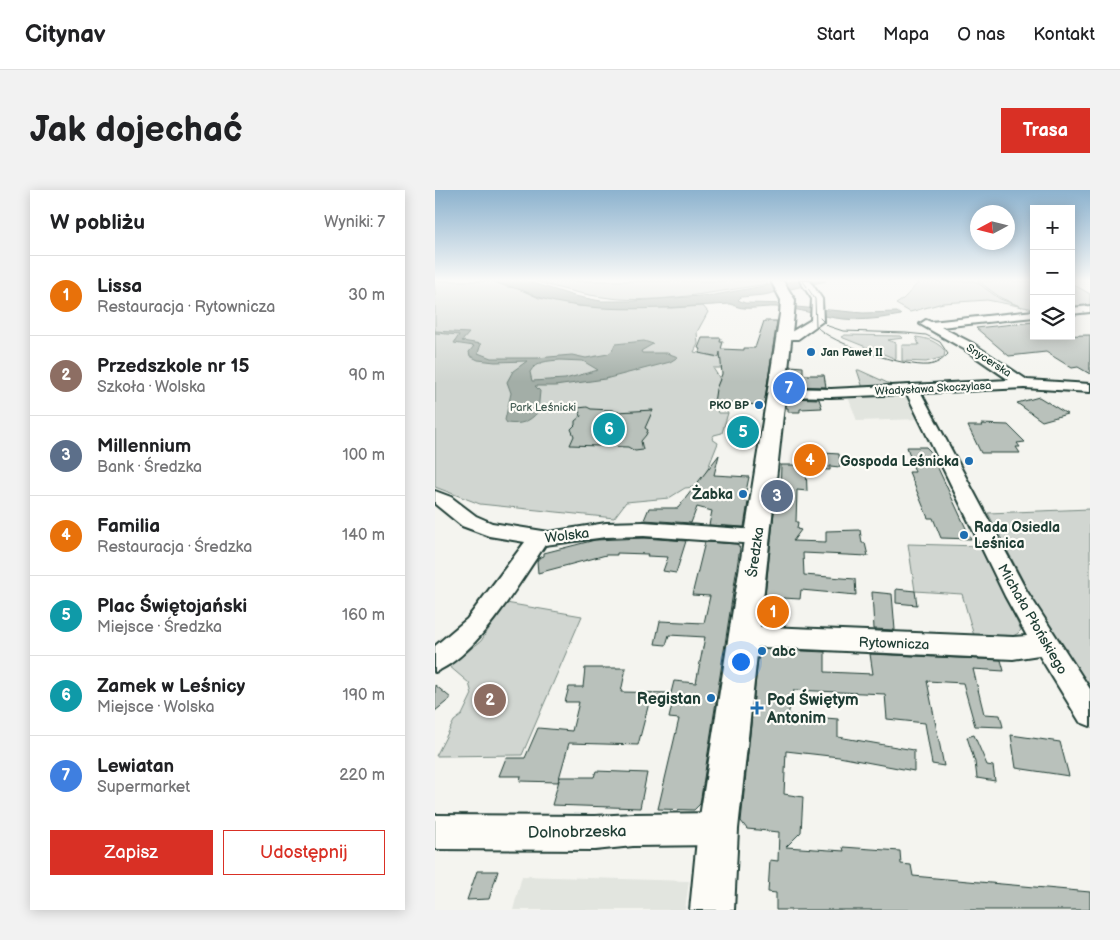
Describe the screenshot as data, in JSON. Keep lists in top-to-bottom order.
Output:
{
  "streets": {
    "main road": ["Średzka"],
    "street": [
      "Snycerska",
      "Władysława Skoczylasa",
      "Wolska",
      "Michała Płońskiego",
      "Rytownicza",
      "Dolnobrzeska"
    ]
  },
  "crossings": [
    ["Snycerska", "Władysława Skoczylasa"],
    ["Władysława Skoczylasa", "Średzka"],
    ["Władysława Skoczylasa", "Michała Płońskiego"],
    ["Wolska", "Średzka"],
    ["Średzka", "Rytownicza"],
    ["Średzka", "Dolnobrzeska"],
    ["Michała Płońskiego", "Rytownicza"]
  ],
  "parks": ["Park Leśnicki"],
  "places": {
    "other": [
      "Jan Paweł II",
      "PKO BP",
      "Gospoda Leśnicka",
      "Żabka",
      "Rada Osiedla Leśnica",
      "abc",
      "Registan"
    ],
    "health": ["Pod Świętym Antonim"]
  },
  "north": "left",
  "page": {
    "header": "Citynav",
    "nav": [
      "Start",
      "Mapa",
      "O nas",
      "Kontakt"
    ],
    "buttons": [
      "Trasa",
      ["Zapisz", "Udostępnij"]
    ],
    "title": "Jak dojechać",
    "heading": ["W pobliżu", "Wyniki: 7"],
    "map_buttons": ["+", "−"],
    "list": [
      {
        "mark": "1",
        "name": "Lissa",
        "note": "Restauracja · Rytownicza",
        "value": "30 m"
      },
      {
        "mark": "2",
        "name": "Przedszkole nr 15",
        "note": "Szkoła · Wolska",
        "value": "90 m"
      },
      {
        "mark": "3",
        "name": "Millennium",
        "note": "Bank · Średzka",
        "value": "100 m"
      },
      {
        "mark": "4",
        "name": "Familia",
        "note": "Restauracja · Średzka",
        "value": "140 m"
      },
      {
        "mark": "5",
        "name": "Plac Świętojański",
        "note": "Miejsce · Średzka",
        "value": "160 m"
      },
      {
        "mark": "6",
        "name": "Zamek w Leśnicy",
        "note": "Miejsce · Wolska",
        "value": "190 m"
      },
      {
        "mark": "7",
        "name": "Lewiatan",
        "note": "Supermarket",
        "value": "220 m"
      }
    ],
    "pins": [
      "7",
      "6",
      "5",
      "4",
      "3",
      "1",
      "2"
    ]
  }
}
